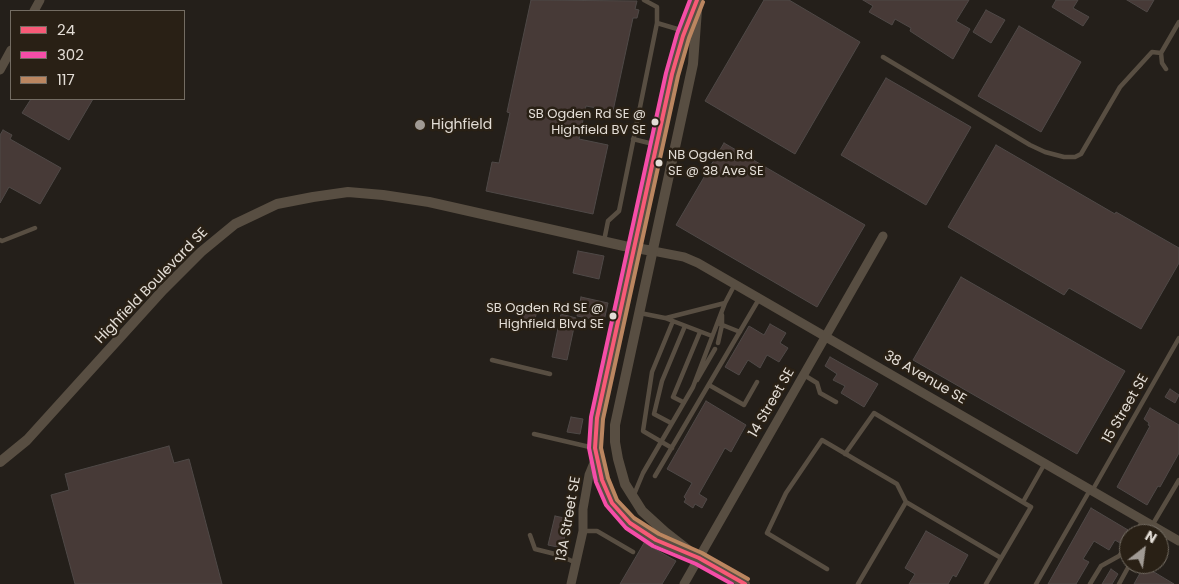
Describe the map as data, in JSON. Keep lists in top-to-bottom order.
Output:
{
  "streets": {
    "street": [
      "Highfield Boulevard SE",
      "38 Avenue SE",
      "14 Street SE",
      "13A Street SE"
    ],
    "lane": ["15 Street SE"]
  },
  "crossings": [
    ["Highfield Boulevard SE", "38 Avenue SE"],
    ["38 Avenue SE", "14 Street SE"],
    ["38 Avenue SE", "15 Street SE"]
  ],
  "places": [
    "SB Ogden Rd SE @ Highfield BV SE",
    "Highfield",
    "NB Ogden Rd SE @ 38 Ave SE",
    "SB Ogden Rd SE @ Highfield Blvd SE"
  ],
  "lines": ["transit line 24", "transit line 302", "transit line 117"],
  "legend": ["24", "302", "117"],
  "north": "top right"
}
